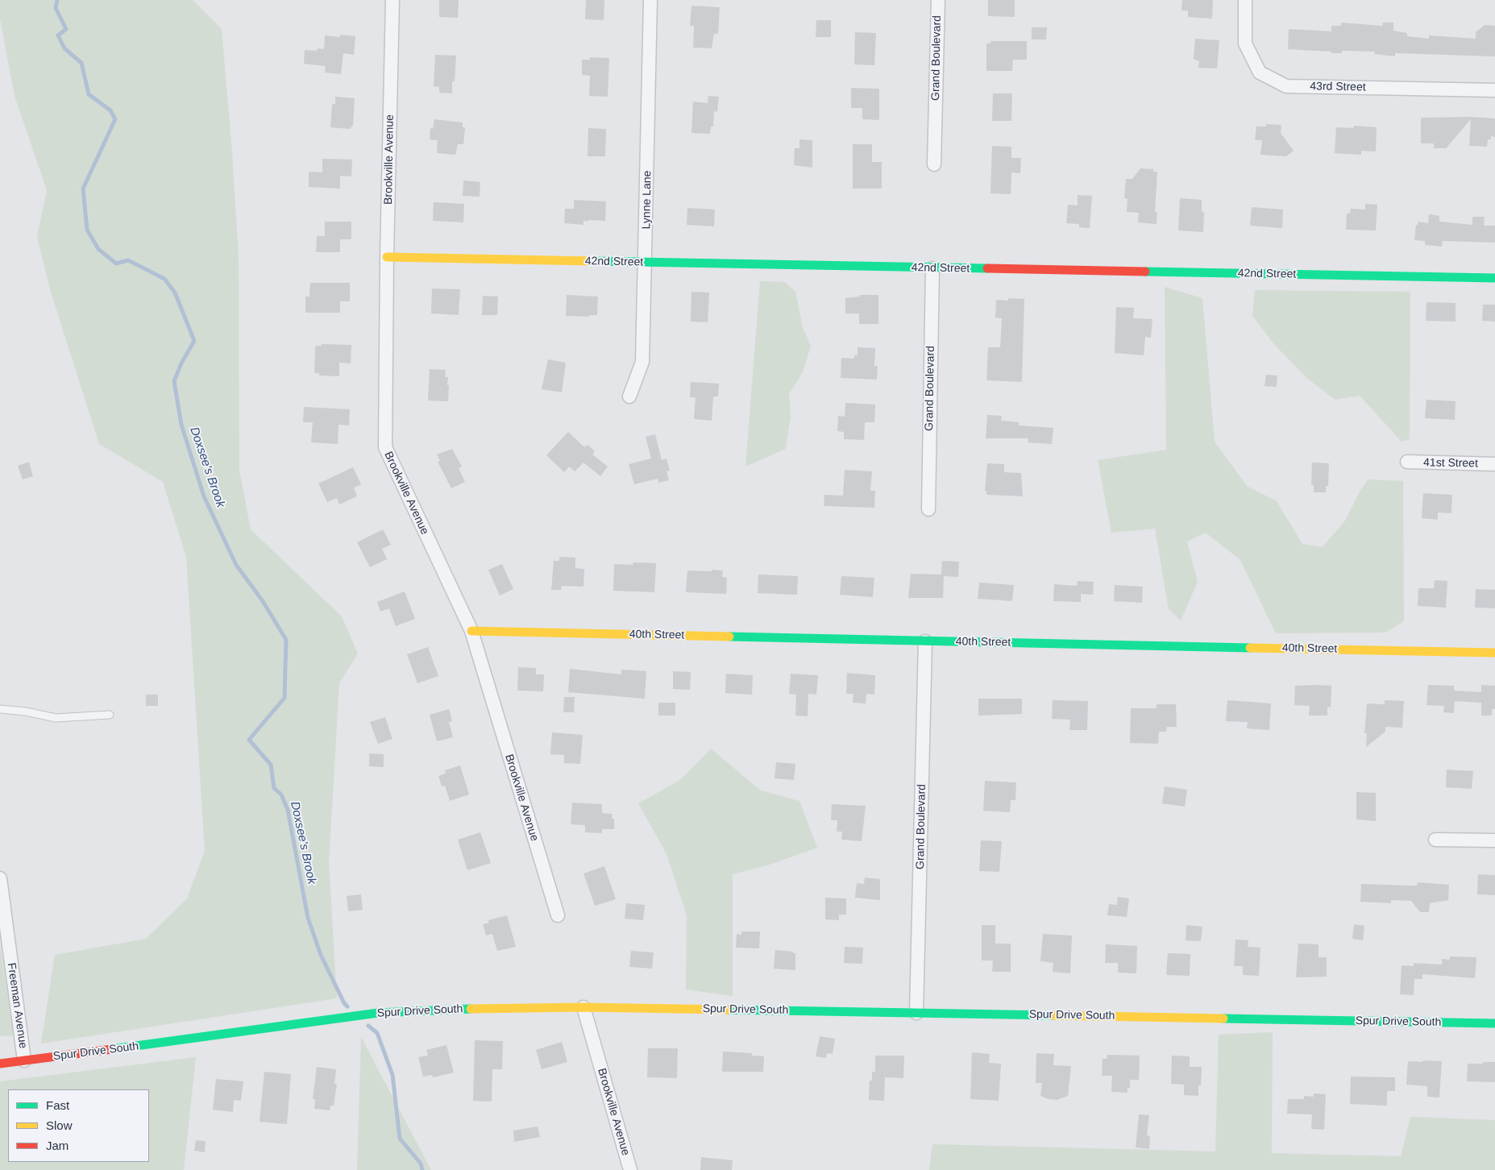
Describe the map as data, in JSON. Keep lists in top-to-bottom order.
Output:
{
  "streets": {
    "street": [
      "Grand Boulevard",
      "43rd Street",
      "Brookville Avenue",
      "Lynne Lane",
      "42nd Street",
      "41st Street",
      "40th Street",
      "Freeman Avenue",
      "Spur Drive South"
    ]
  },
  "crossings": [
    ["Grand Boulevard", "42nd Street"],
    ["Grand Boulevard", "40th Street"],
    ["Grand Boulevard", "Spur Drive South"],
    ["Brookville Avenue", "42nd Street"],
    ["Brookville Avenue", "40th Street"],
    ["Brookville Avenue", "Spur Drive South"],
    ["Lynne Lane", "42nd Street"],
    ["Freeman Avenue", "Spur Drive South"]
  ],
  "water": ["Doxsee's Brook"],
  "legend": ["Fast", "Slow", "Jam"]
}
